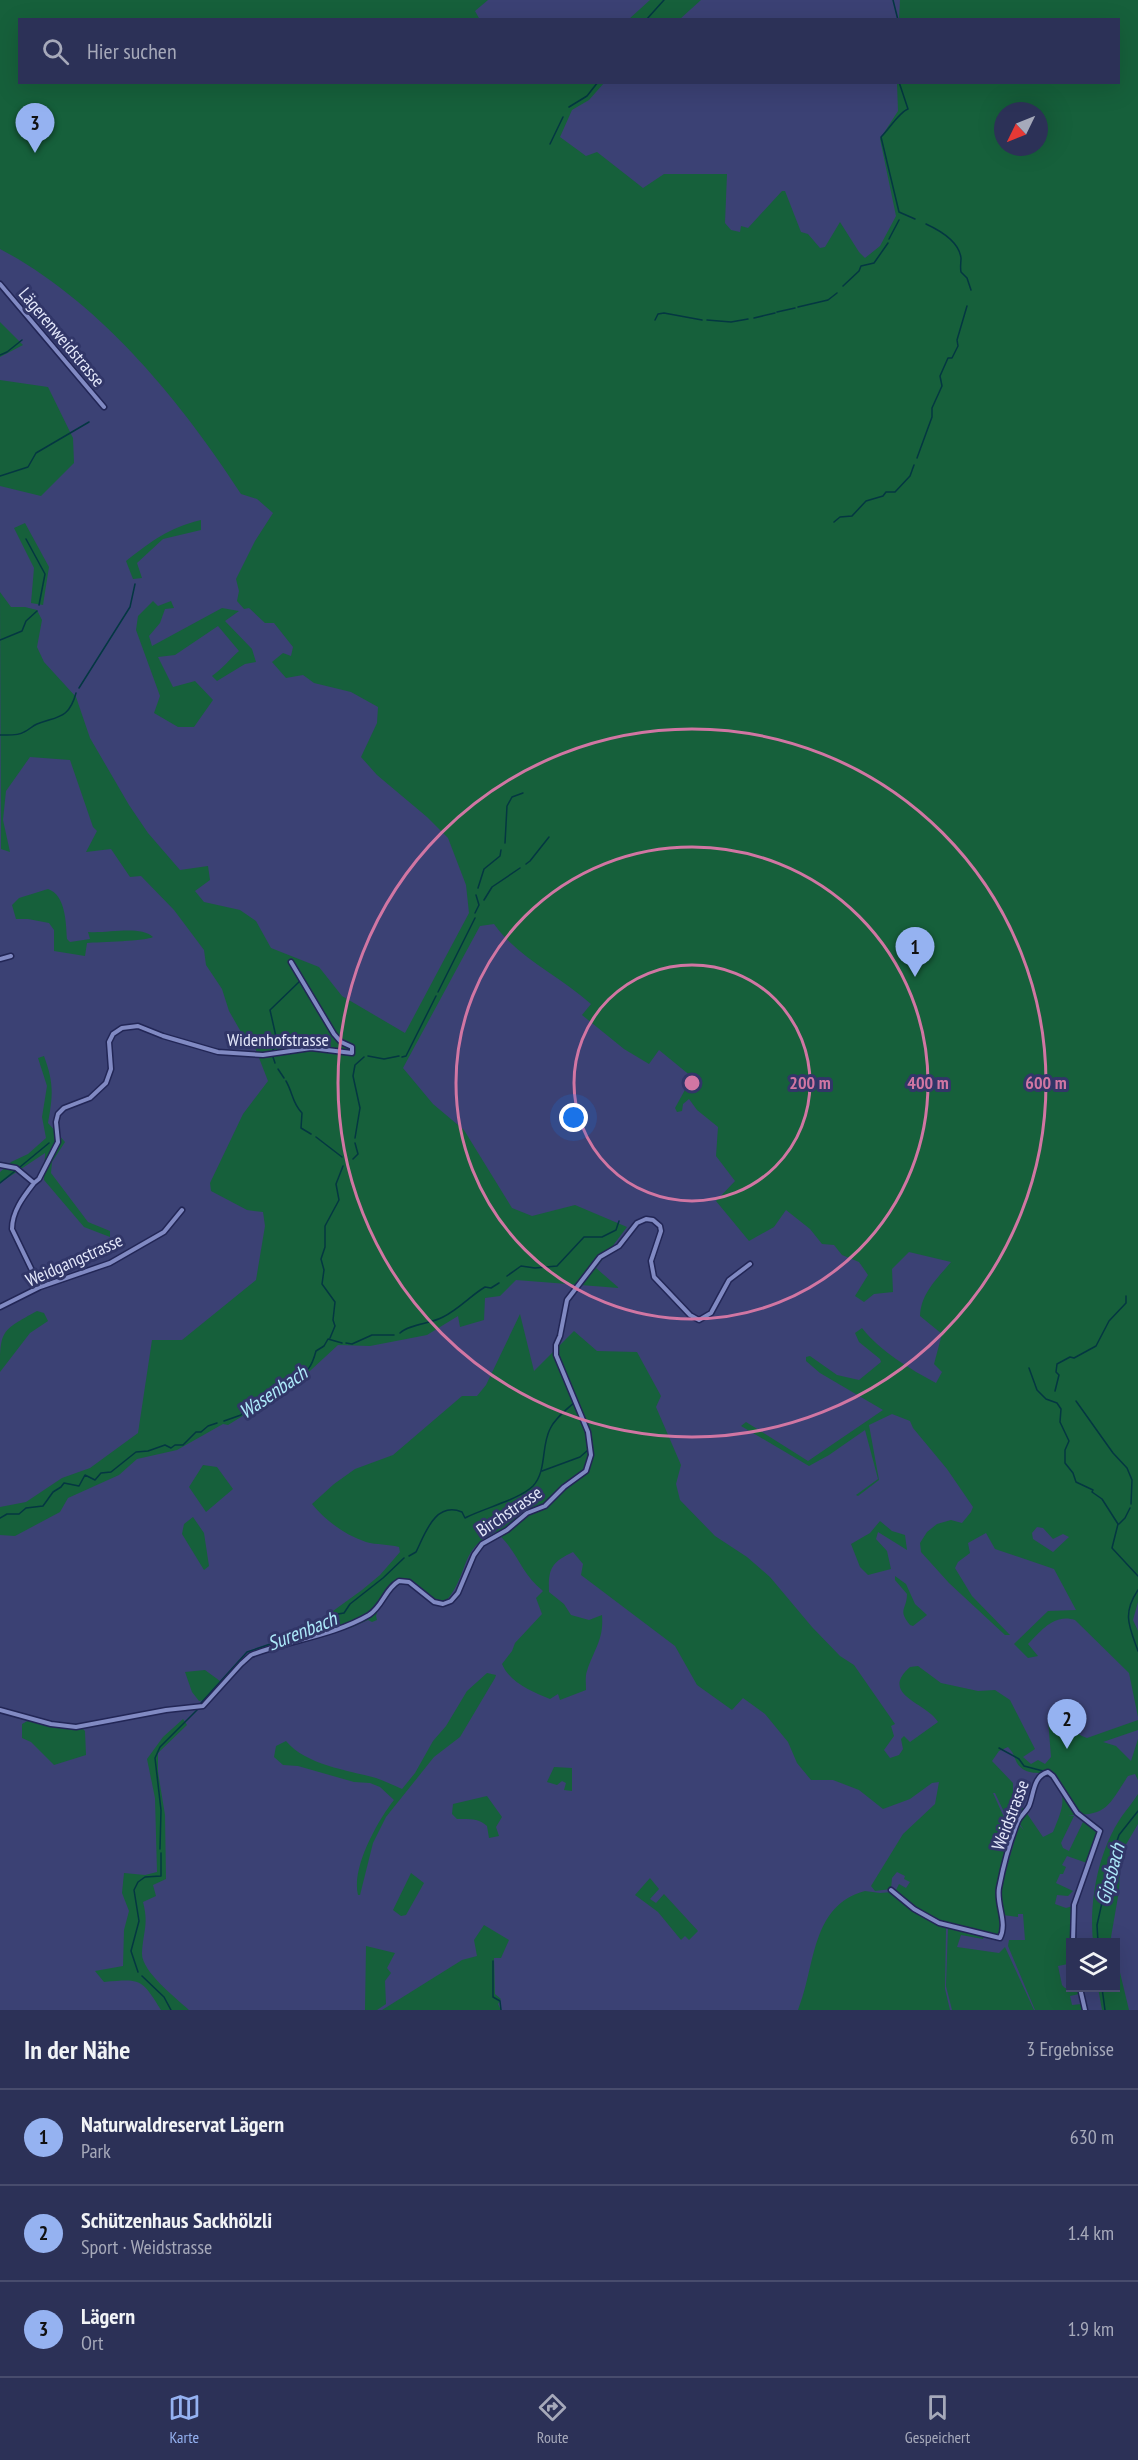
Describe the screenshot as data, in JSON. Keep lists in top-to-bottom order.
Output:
{
  "streets": {
    "street": [
      "Lägerenweidstrasse",
      "Widenhofstrasse",
      "Weidgangstrasse",
      "Birchstrasse",
      "Weidstrasse"
    ]
  },
  "water": ["Wasenbach", "Surenbach", "Gipsbach"],
  "north": "bottom left",
  "page": {
    "search": "Hier suchen",
    "pins": ["3", "1", "2"],
    "heading": ["In der Nähe", "3 Ergebnisse"],
    "list": [
      {
        "mark": "1",
        "name": "Naturwaldreservat Lägern",
        "note": "Park",
        "value": "630 m"
      },
      {
        "mark": "2",
        "name": "Schützenhaus Sackhölzli",
        "note": "Sport · Weidstrasse",
        "value": "1.4 km"
      },
      {
        "mark": "3",
        "name": "Lägern",
        "note": "Ort",
        "value": "1.9 km"
      }
    ],
    "nav": ["Karte", "Route", "Gespeichert"]
  },
  "rings": ["200 m", "400 m", "600 m"]
}
